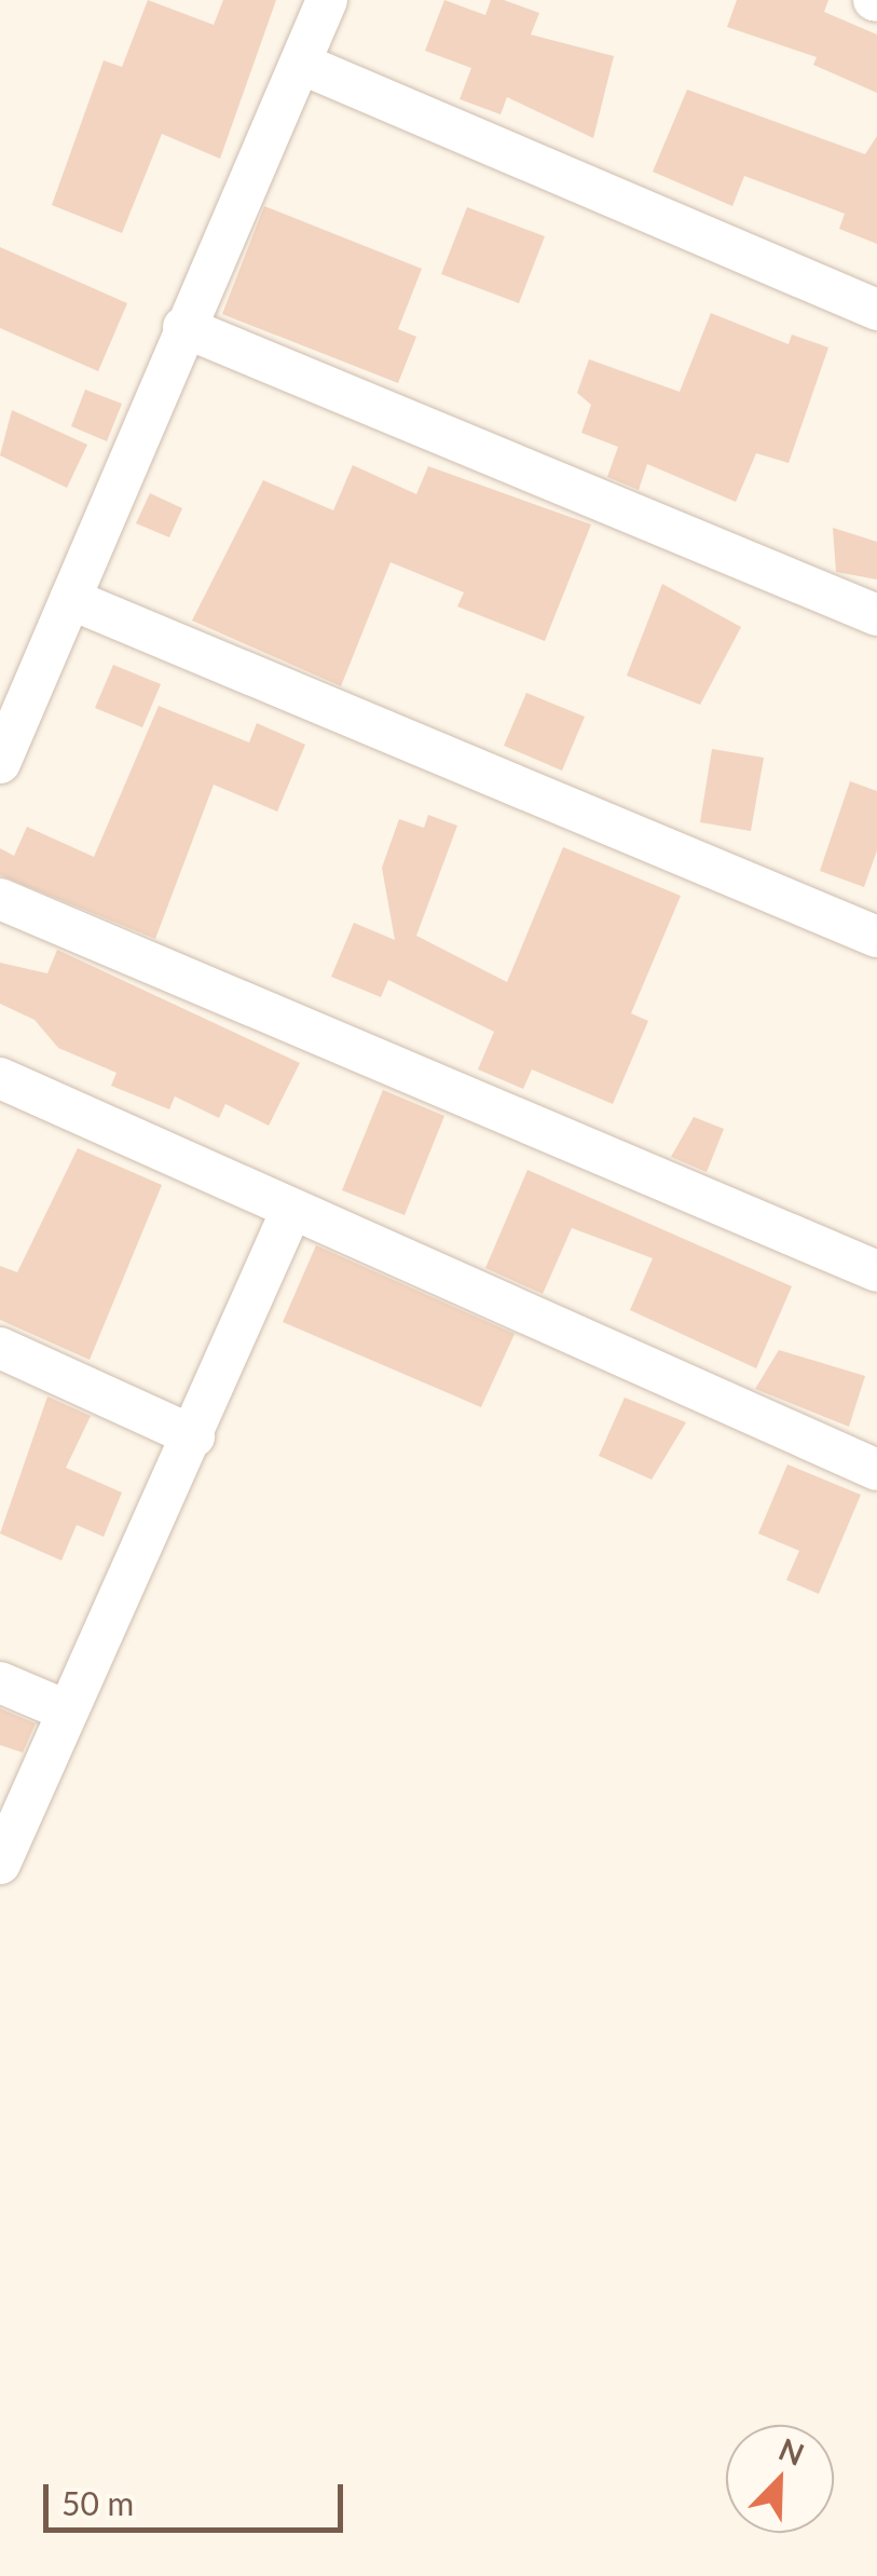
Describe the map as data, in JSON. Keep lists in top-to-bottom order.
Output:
{
  "scale_bar": "50 m",
  "north": "top right"
}
